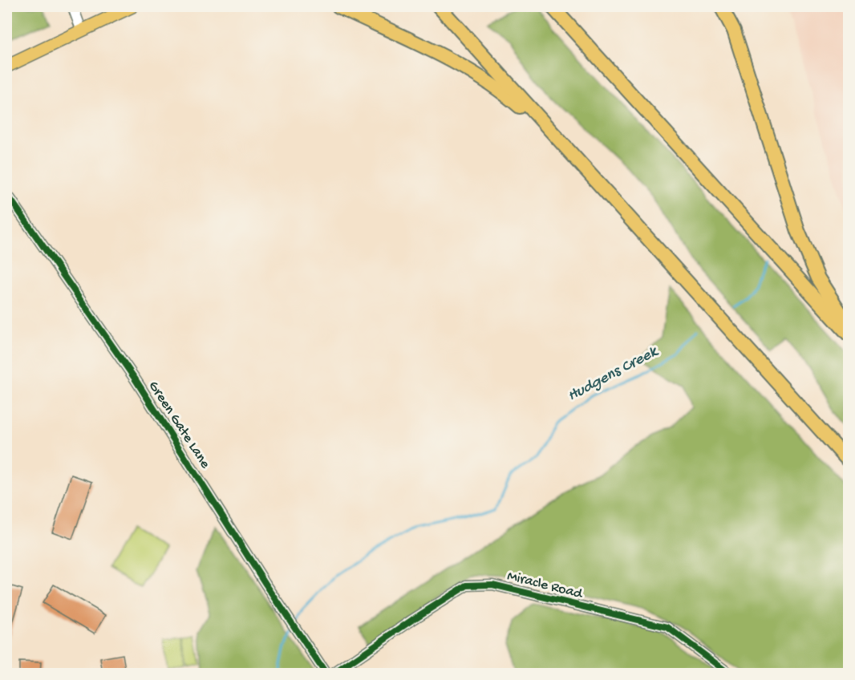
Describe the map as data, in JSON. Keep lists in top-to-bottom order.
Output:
{
  "streets": {
    "street": ["Green Gate Lane", "Miracle Road"]
  },
  "water": ["Hudgens Creek"]
}
